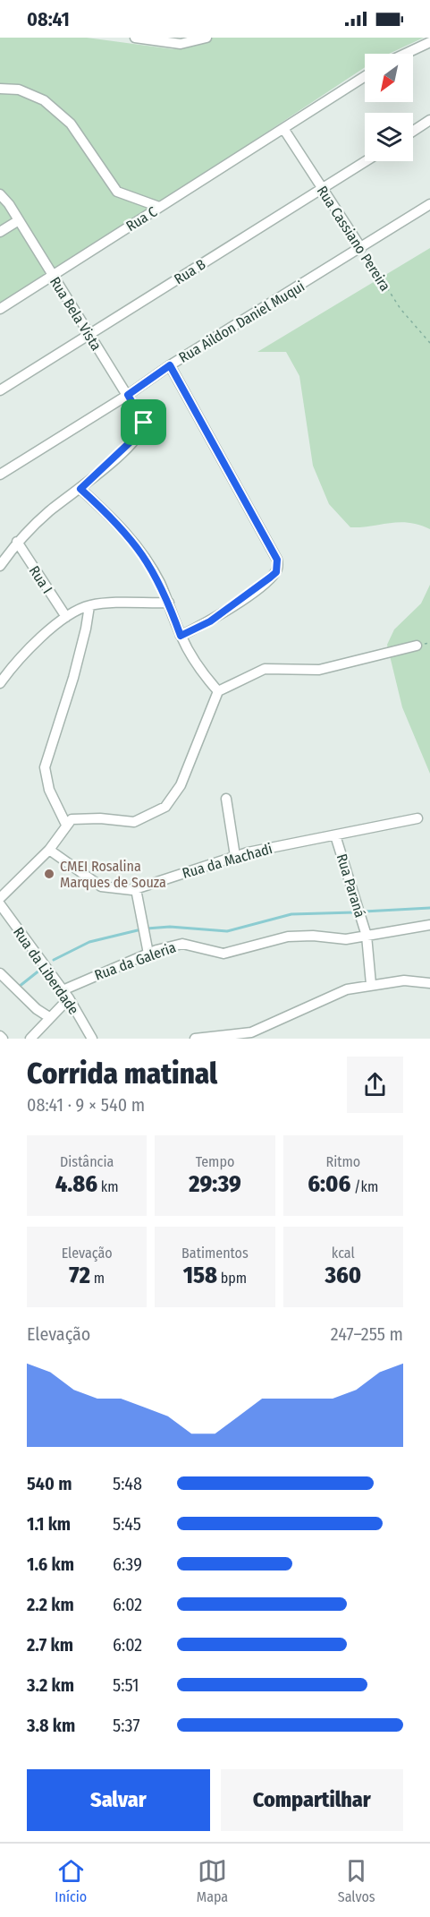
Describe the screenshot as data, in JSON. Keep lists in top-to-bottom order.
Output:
{
  "streets": {
    "street": [
      "Rua C",
      "Rua Cassiano Pereira",
      "Rua B",
      "Rua Bela Vista",
      "Rua Aildon Daniel Muqui",
      "Rua I",
      "Rua da Machadi",
      "Rua Paraná",
      "Rua da Galeria",
      "Rua da Liberdade"
    ]
  },
  "crossings": [
    ["Rua C", "Rua Cassiano Pereira"],
    ["Rua C", "Rua Bela Vista"],
    ["Rua Cassiano Pereira", "Rua B"],
    ["Rua Cassiano Pereira", "Rua Aildon Daniel Muqui"],
    ["Rua B", "Rua Bela Vista"],
    ["Rua Bela Vista", "Rua Aildon Daniel Muqui"],
    ["Rua da Machadi", "Rua Paraná"],
    ["Rua Paraná", "Rua da Galeria"],
    ["Rua da Galeria", "Rua da Liberdade"]
  ],
  "places": ["CMEI Rosalina Marques de Souza"],
  "north": "bottom left",
  "page": {
    "status": "08:41",
    "heading": ["Corrida matinal", "08:41 · 9 × 540 m"],
    "stats": [
      ["Distância", "4.86 km"],
      ["Tempo", "29:39"],
      ["Ritmo", "6:06 /km"],
      ["Elevação", "72 m"],
      ["Batimentos", "158 bpm"],
      ["kcal", "360"]
    ],
    "chart": ["Elevação", "247–255 m"],
    "list": [
      {
        "name": "540 m",
        "note": "5:48"
      },
      {
        "name": "1.1 km",
        "note": "5:45"
      },
      {
        "name": "1.6 km",
        "note": "6:39"
      },
      {
        "name": "2.2 km",
        "note": "6:02"
      },
      {
        "name": "2.7 km",
        "note": "6:02"
      },
      {
        "name": "3.2 km",
        "note": "5:51"
      },
      {
        "name": "3.8 km",
        "note": "5:37"
      }
    ],
    "buttons": ["Salvar", "Compartilhar"],
    "tabs": ["Início", "Mapa", "Salvos"]
  }
}
